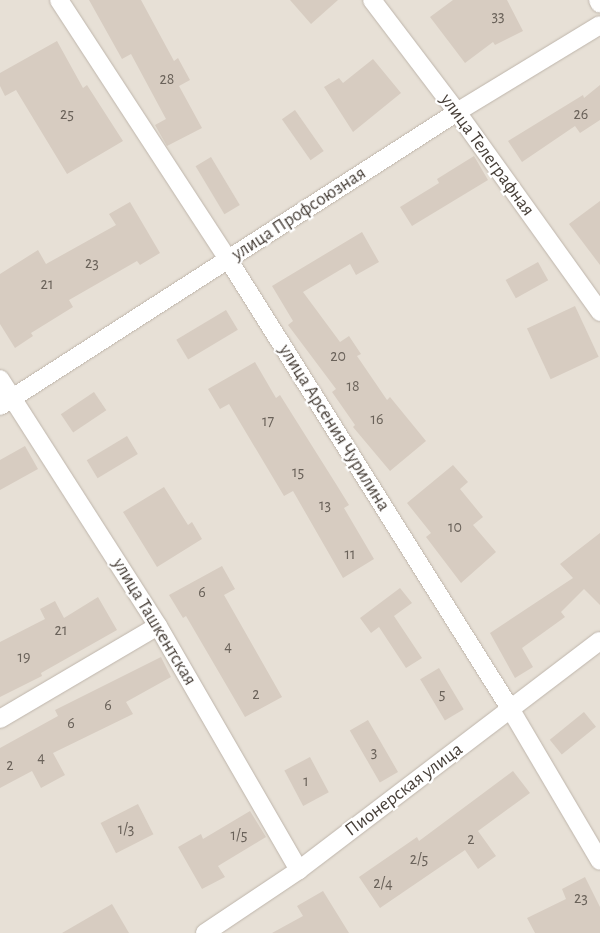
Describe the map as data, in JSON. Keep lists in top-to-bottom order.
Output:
{
  "streets": {
    "street": [
      "улица Телеграфная",
      "улица Профсоюзная",
      "улица Арсения Чурилина",
      "улица Ташкентская",
      "Пионерская улица"
    ]
  },
  "crossings": [
    ["улица Телеграфная", "улица Профсоюзная"],
    ["улица Профсоюзная", "улица Арсения Чурилина"],
    ["улица Профсоюзная", "улица Ташкентская"],
    ["улица Арсения Чурилина", "Пионерская улица"],
    ["улица Ташкентская", "Пионерская улица"]
  ],
  "house_numbers": [
    "33",
    "28",
    "25",
    "26",
    "23",
    "21",
    "20",
    "18",
    "16",
    "17",
    "15",
    "13",
    "10",
    "11",
    "6",
    "21",
    "4",
    "19",
    "2",
    "5",
    "6",
    "6",
    "3",
    "4",
    "2",
    "1",
    "1/3",
    "1/5",
    "2",
    "2/5",
    "2/4",
    "23"
  ]
}
